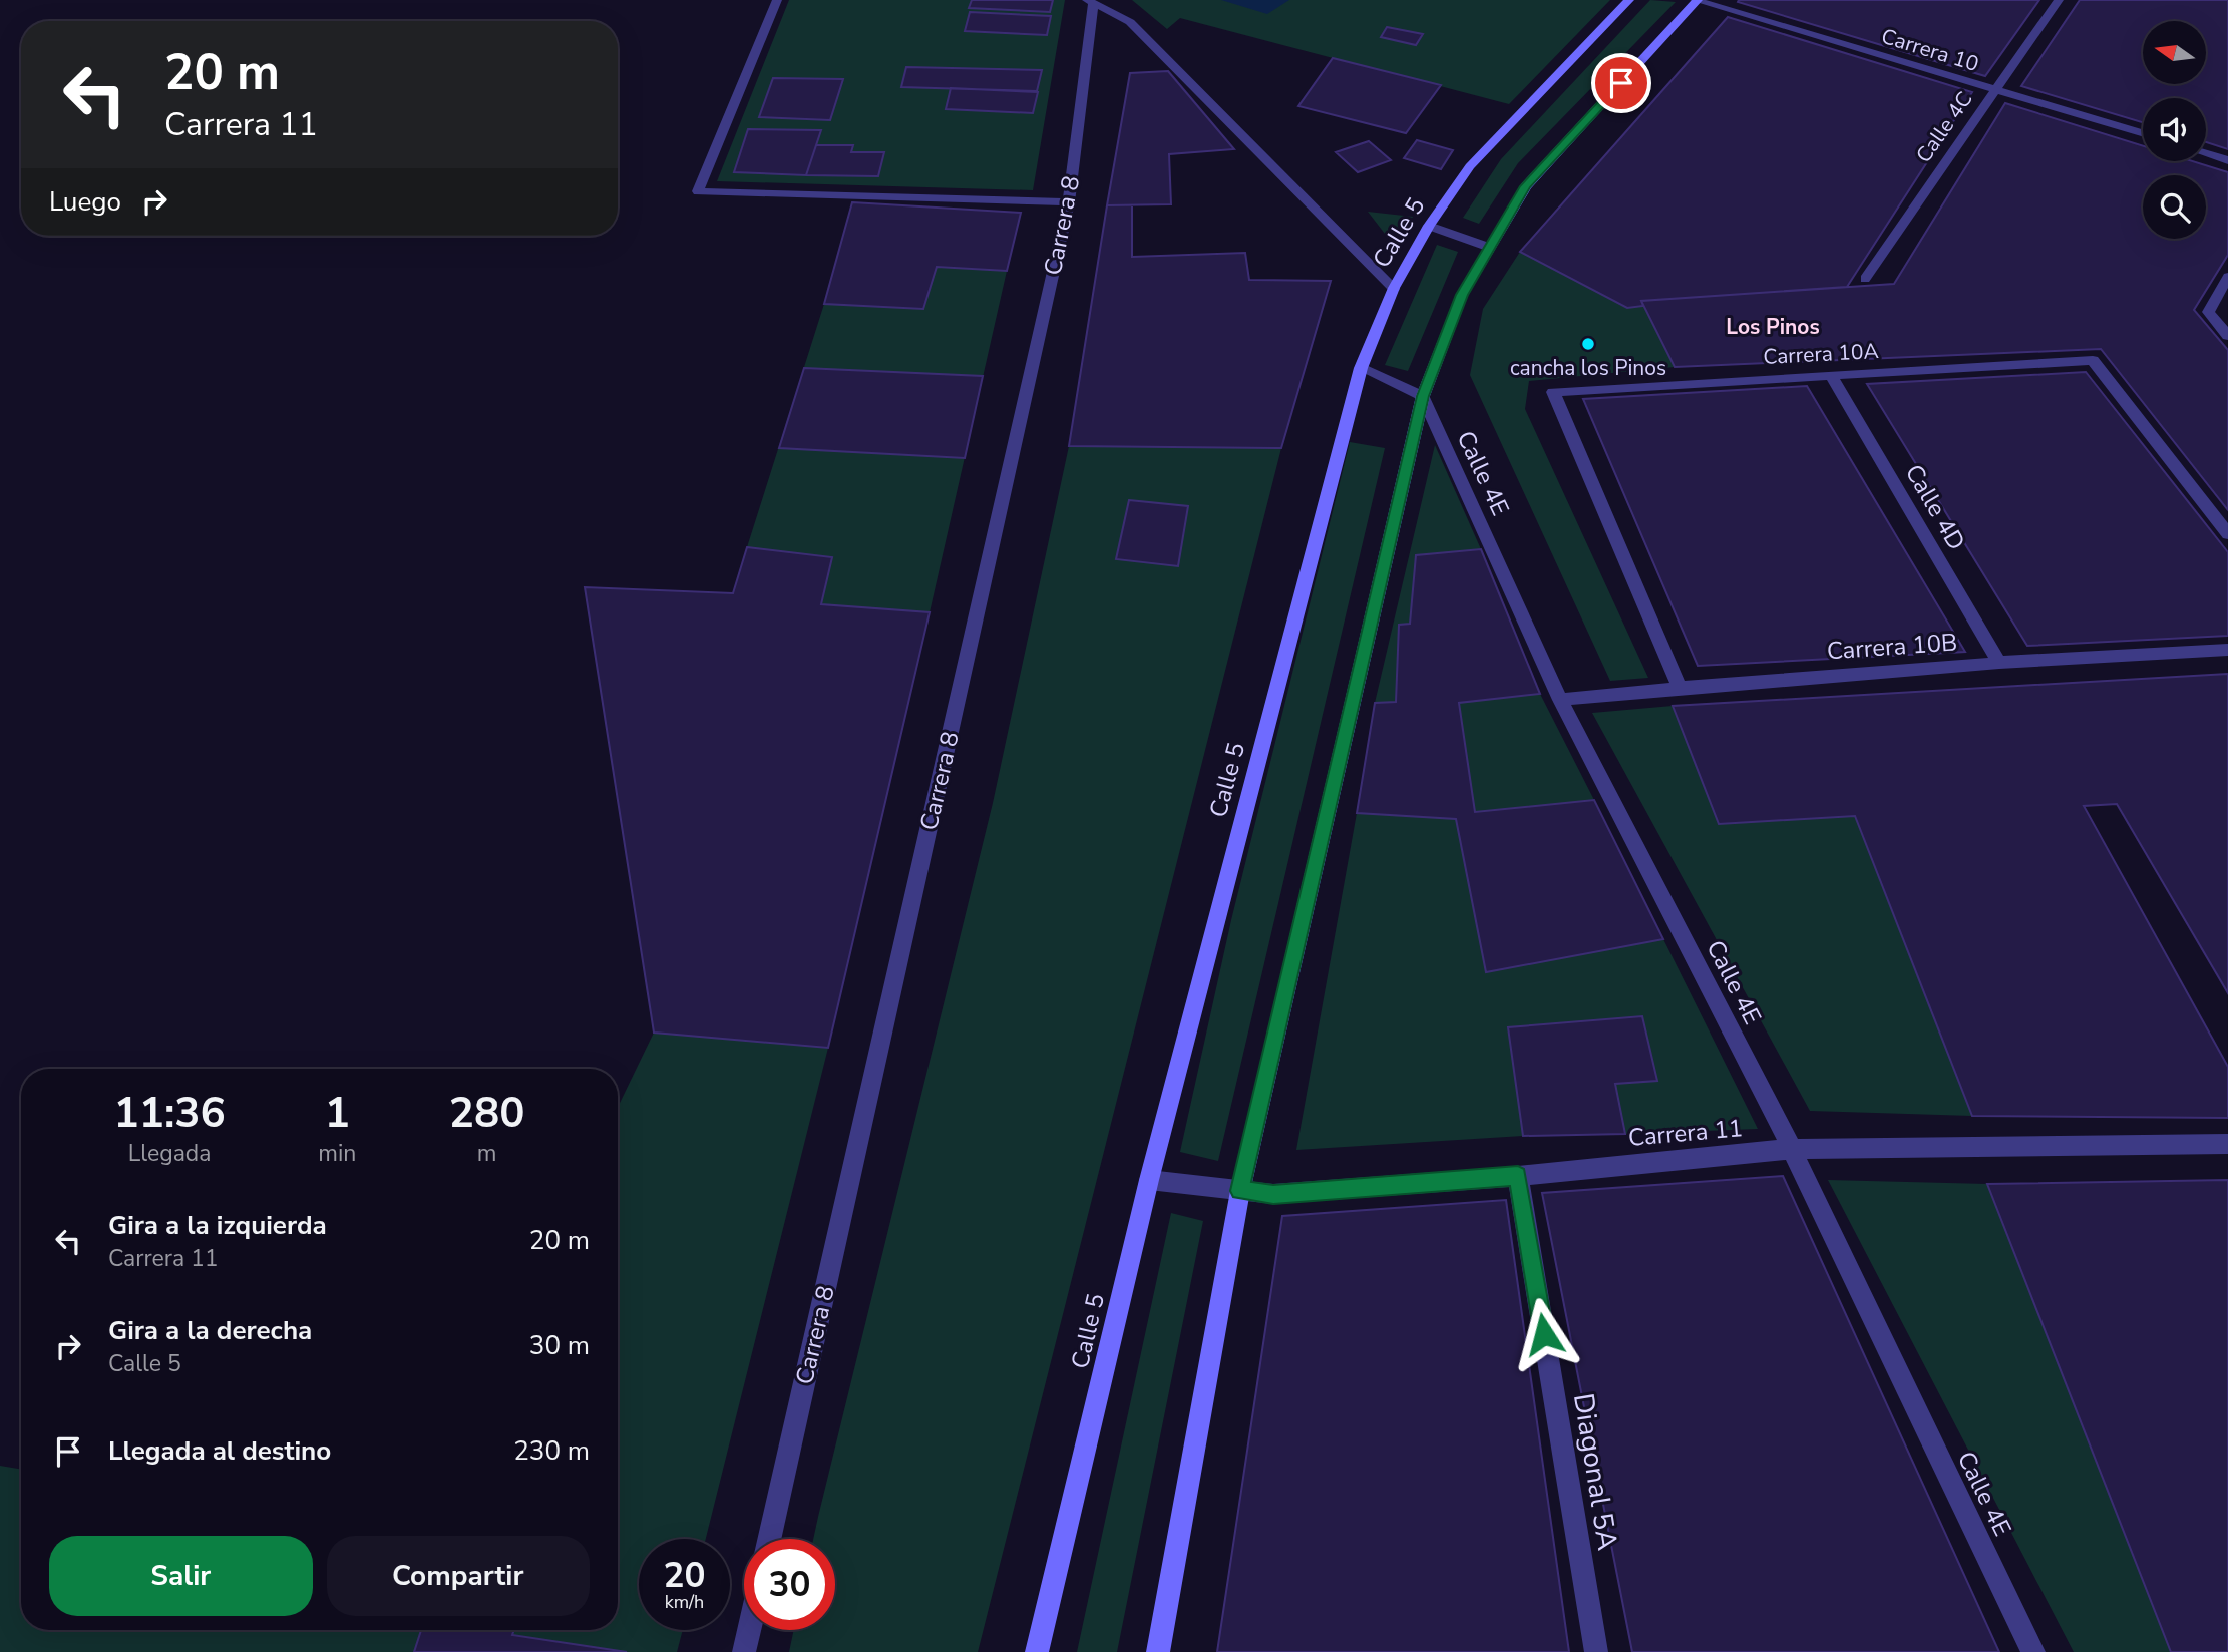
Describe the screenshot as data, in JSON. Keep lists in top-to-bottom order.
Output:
{
  "streets": {
    "main road": ["Calle 5"],
    "street": [
      "Carrera 10",
      "Calle 4C",
      "Carrera 8",
      "Carrera 10A",
      "Calle 4E",
      "Calle 4D",
      "Carrera 10B",
      "Carrera 11",
      "Diagonal 5A"
    ]
  },
  "crossings": [
    ["Carrera 10", "Calle 4C"],
    ["Calle 5", "Carrera 11"],
    ["Carrera 10A", "Calle 4D"],
    ["Carrera 10A", "Carrera 10B"],
    ["Calle 4E", "Carrera 10B"],
    ["Calle 4E", "Carrera 11"],
    ["Calle 4D", "Carrera 10B"],
    ["Carrera 11", "Diagonal 5A"]
  ],
  "districts": ["Los Pinos"],
  "places": ["cancha los Pinos"],
  "north": "left",
  "page": {
    "turn": ["20 m", "Carrera 11"],
    "then": "Luego",
    "eta": [
      "11:36",
      "Llegada",
      "1",
      "min",
      "280",
      "m"
    ],
    "list": [
      {
        "name": "Gira a la izquierda",
        "note": "Carrera 11",
        "value": "20 m"
      },
      {
        "name": "Gira a la derecha",
        "note": "Calle 5",
        "value": "30 m"
      },
      {
        "name": "Llegada al destino",
        "value": "230 m"
      }
    ],
    "buttons": ["Salir", "Compartir"],
    "speed": "20 km/h",
    "limit": "30"
  }
}
